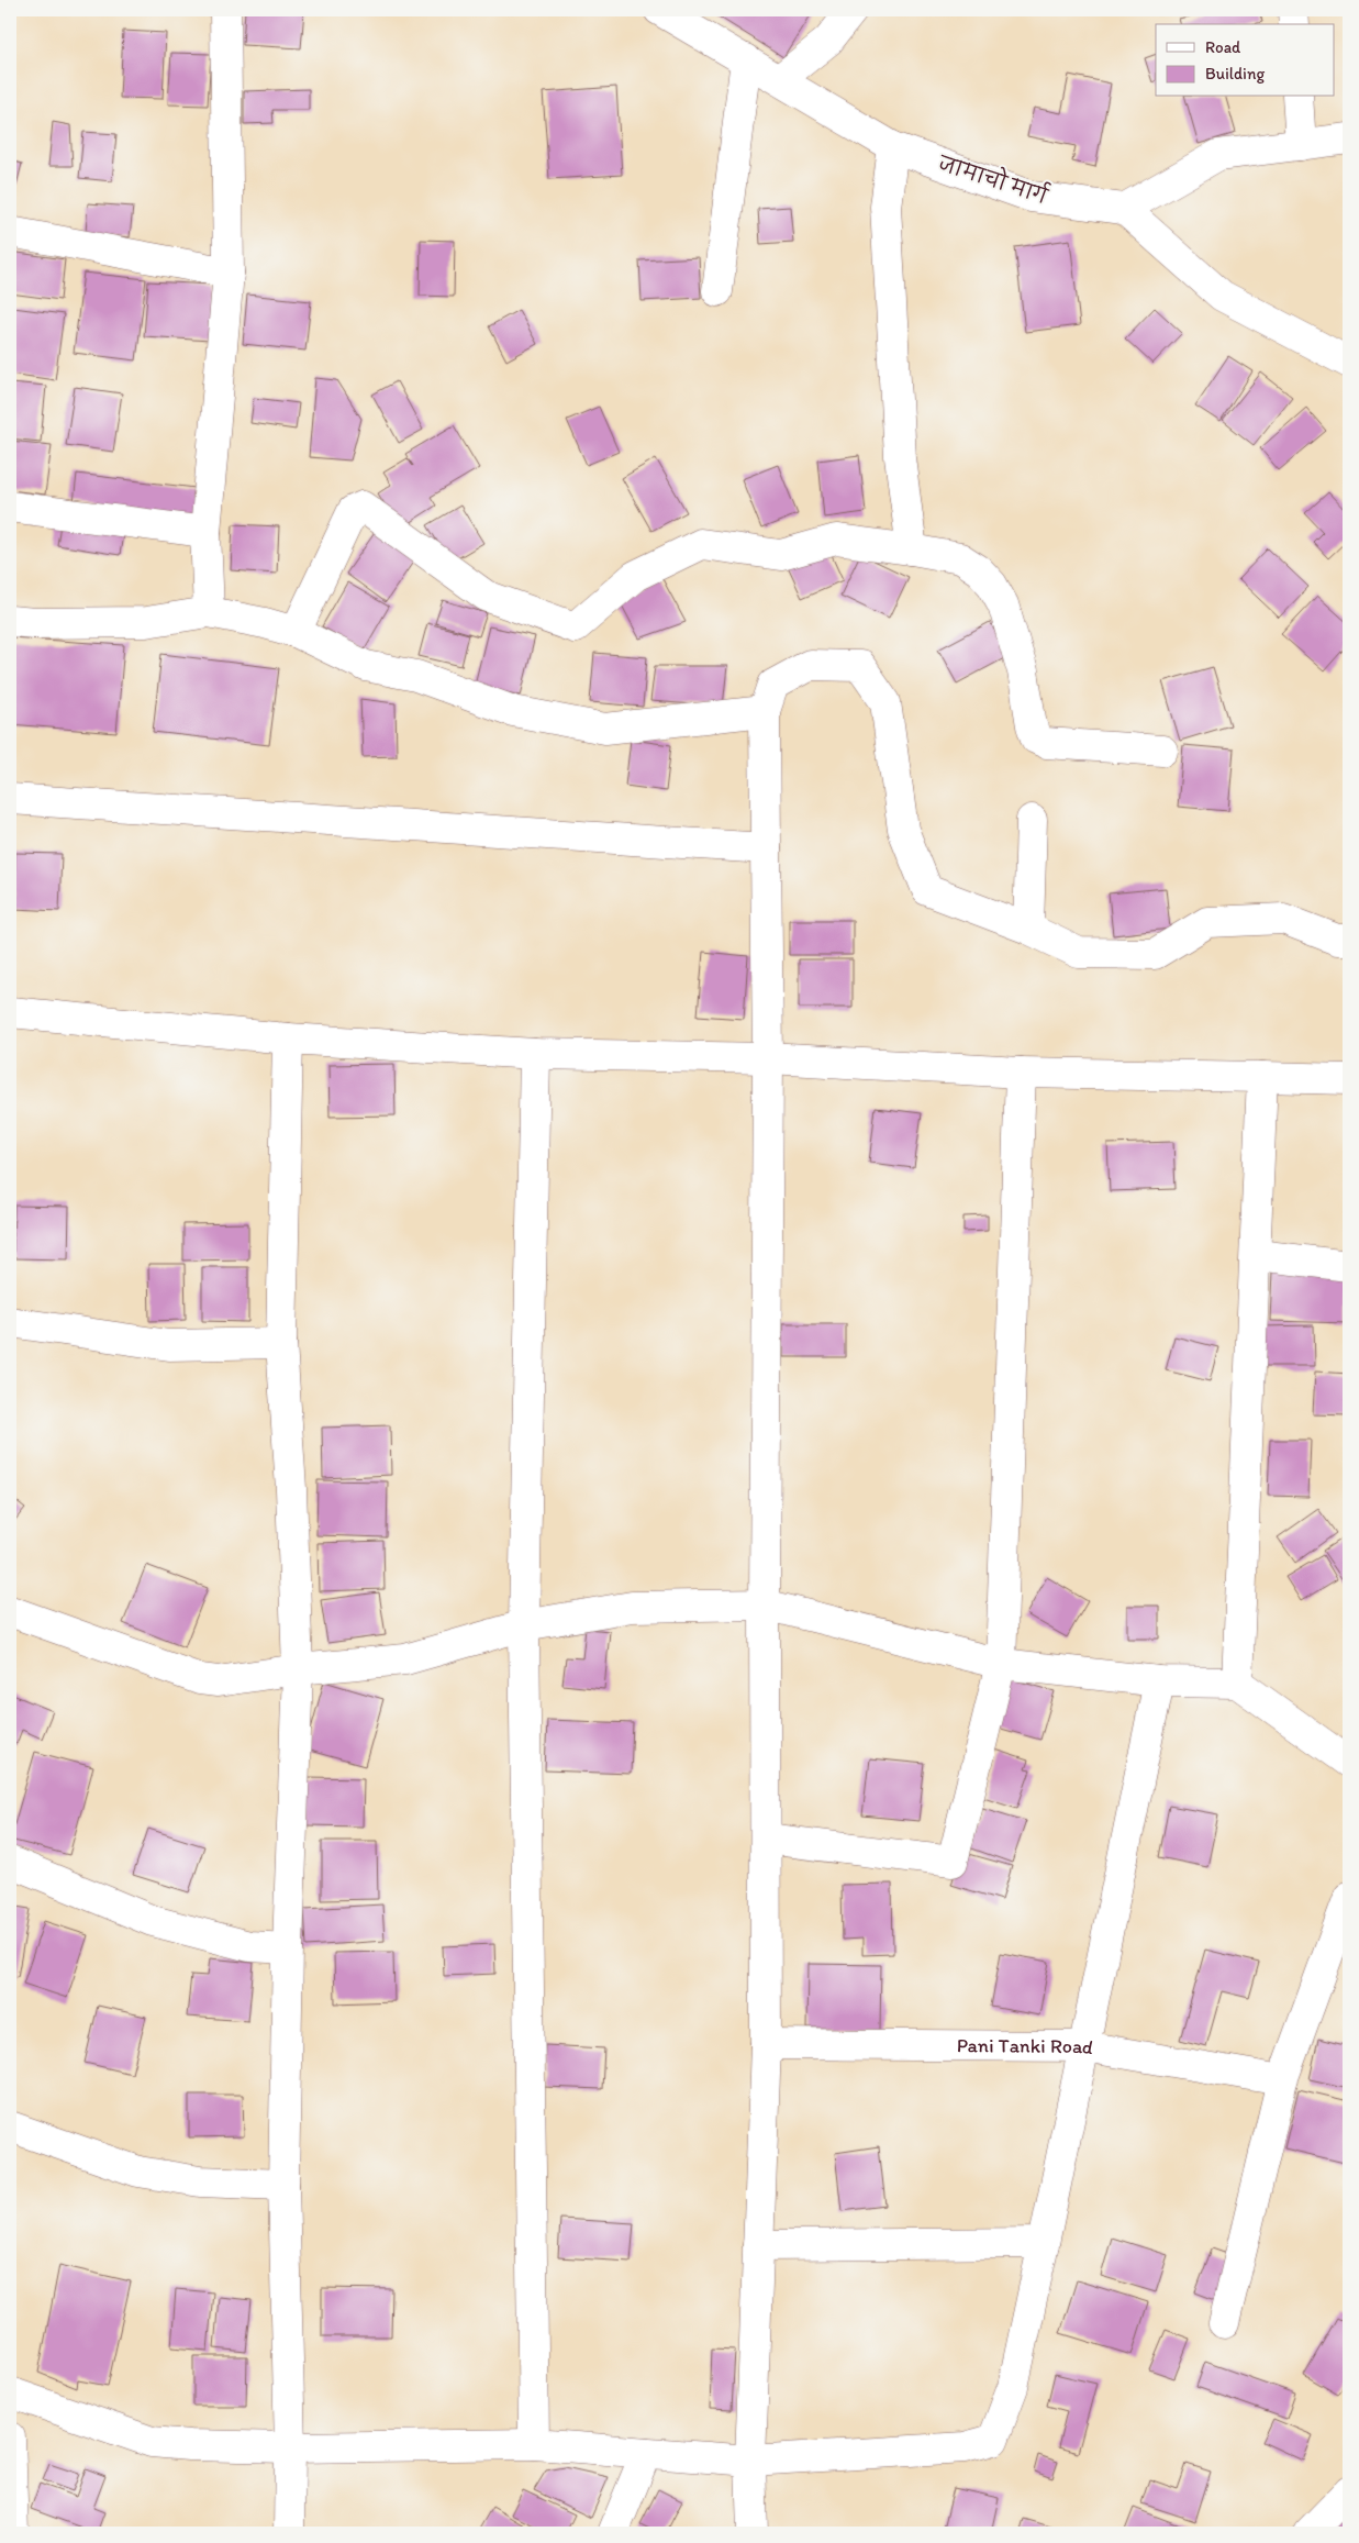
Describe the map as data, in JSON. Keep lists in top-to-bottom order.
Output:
{
  "streets": {
    "street": ["जामाचो मार्ग", "Pani Tanki Road"]
  },
  "legend": ["Road", "Building"]
}
